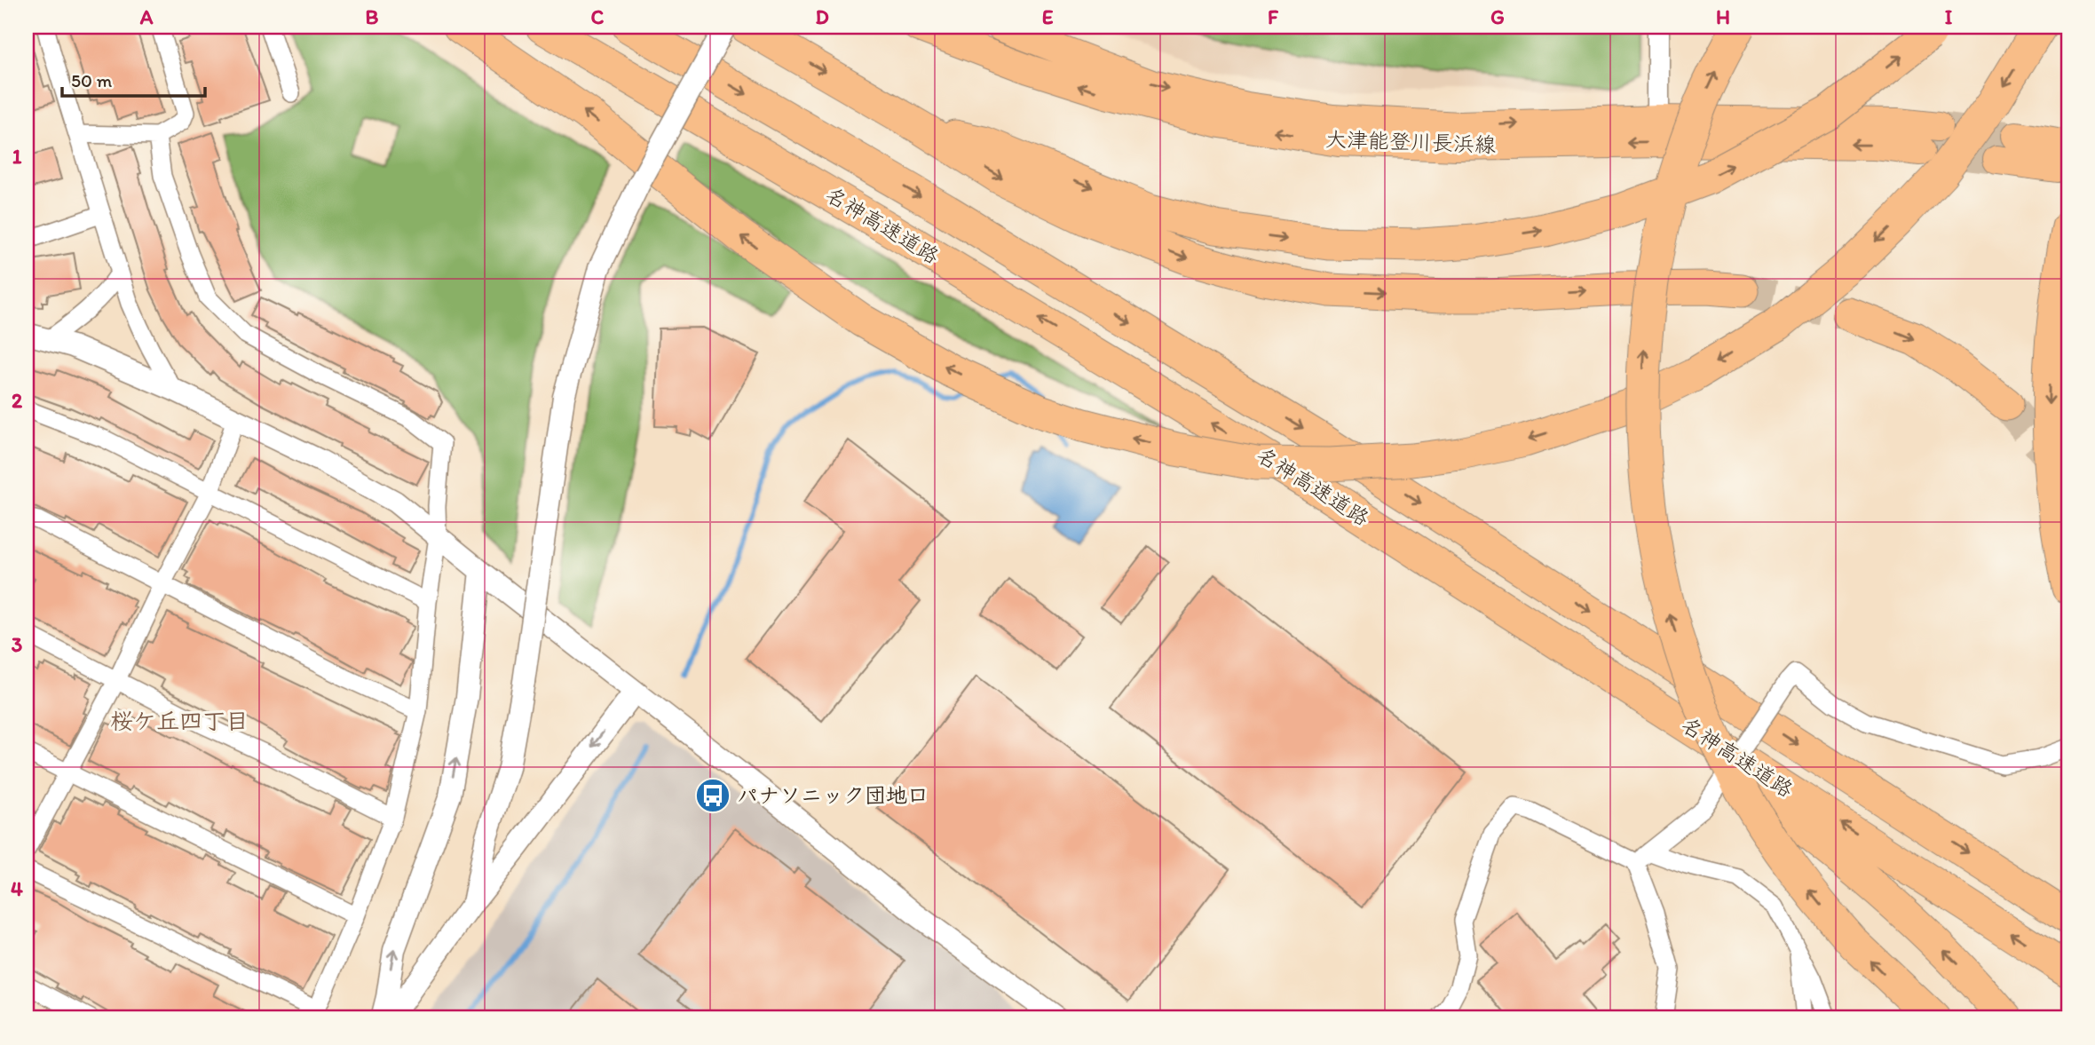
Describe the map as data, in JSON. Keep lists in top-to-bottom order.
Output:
{
  "streets": {
    "highway": ["名神高速道路"],
    "main road": ["大津能登川長浜線"]
  },
  "districts": ["桜ケ丘四丁目"],
  "places": {
    "bus stop": ["パナソニック団地口"]
  },
  "scale_bar": "50 m",
  "grid": {
    "columns": [
      "A",
      "B",
      "C",
      "D",
      "E",
      "F",
      "G",
      "H",
      "I"
    ],
    "rows": [
      "1",
      "2",
      "3",
      "4"
    ]
  }
}
